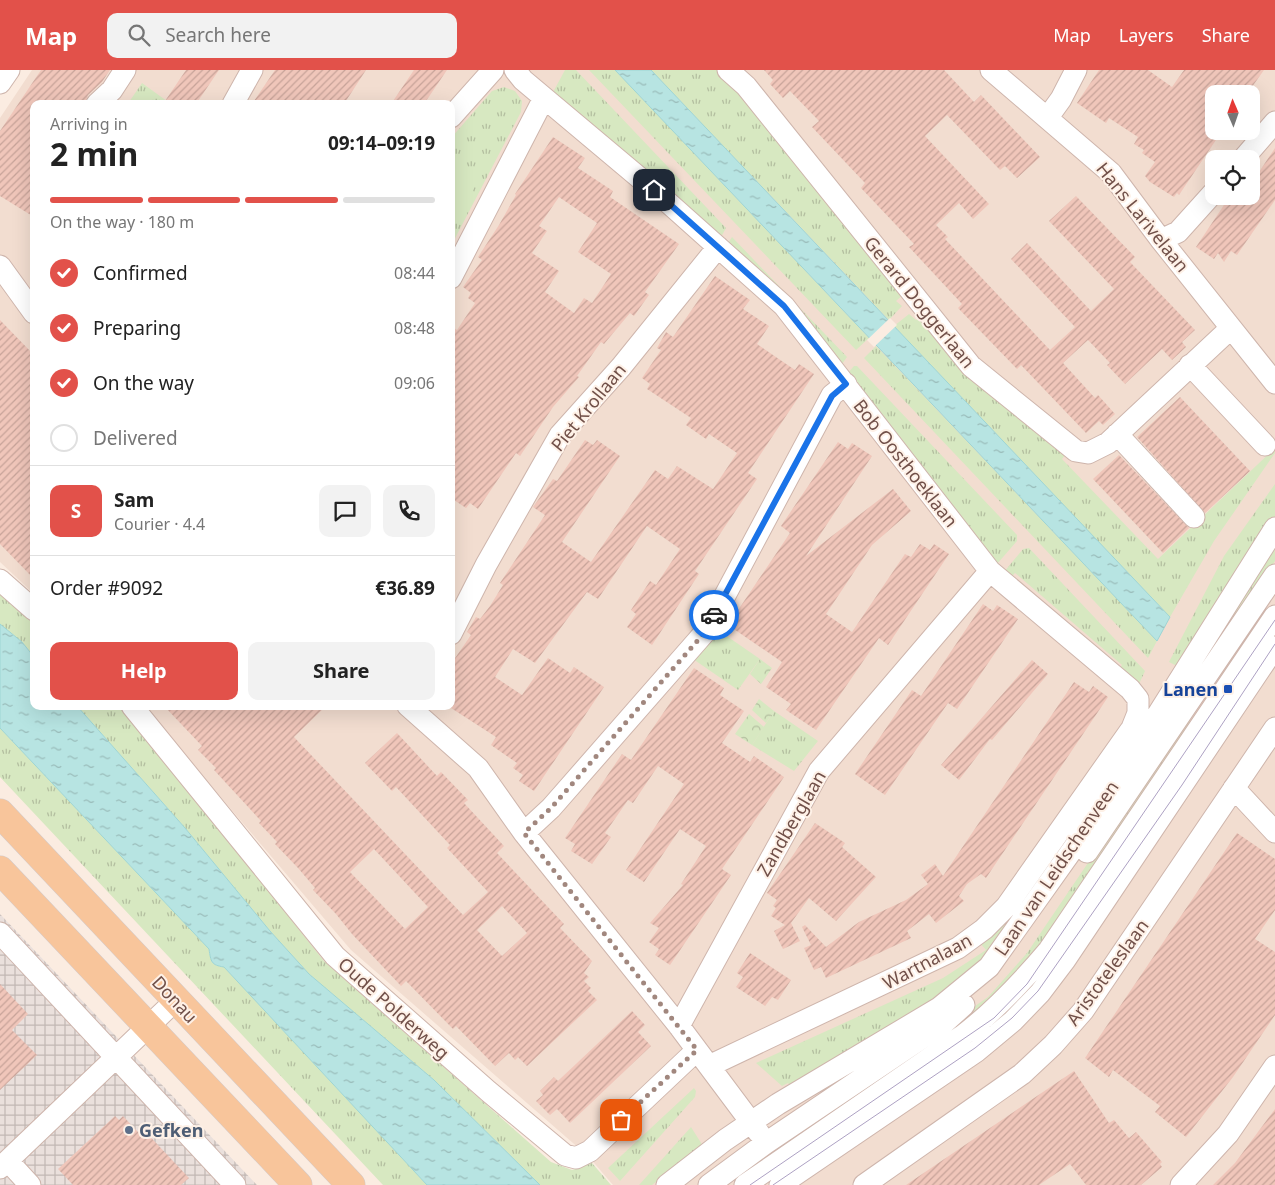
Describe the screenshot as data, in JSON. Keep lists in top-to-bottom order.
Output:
{
  "streets": {
    "main road": ["Donau"],
    "street": [
      "Hans Larivelaan",
      "Gerard Doggerlaan",
      "Piet Krollaan",
      "Bob Oosthoeklaan",
      "Zandberglaan",
      "Laan van Leidschenveen",
      "Wartnalaan",
      "Aristoteleslaan",
      "Oude Polderweg"
    ]
  },
  "crossings": [
    ["Hans Larivelaan", "Gerard Doggerlaan"],
    ["Piet Krollaan", "Bob Oosthoeklaan"],
    ["Bob Oosthoeklaan", "Zandberglaan"],
    ["Bob Oosthoeklaan", "Wartnalaan"],
    ["Zandberglaan", "Wartnalaan"],
    ["Wartnalaan", "Oude Polderweg"]
  ],
  "places": {
    "transit": ["Lanen"],
    "other": ["Gefken"]
  },
  "north": "top",
  "page": {
    "header": "Map",
    "search": "Search here",
    "nav": ["Map", "Layers", "Share"],
    "heading": ["2 min", "Arriving in", "09:14–09:19"],
    "panel": [
      "Sam",
      "Courier · 4.4",
      "Order #9092",
      "€36.89"
    ],
    "bar": "On the way · 180 m",
    "list": [
      ["Confirmed", "08:44"],
      ["Preparing", "08:48"],
      ["On the way", "09:06"],
      "Delivered"
    ],
    "round": "S",
    "buttons": ["Help", "Share"]
  }
}
